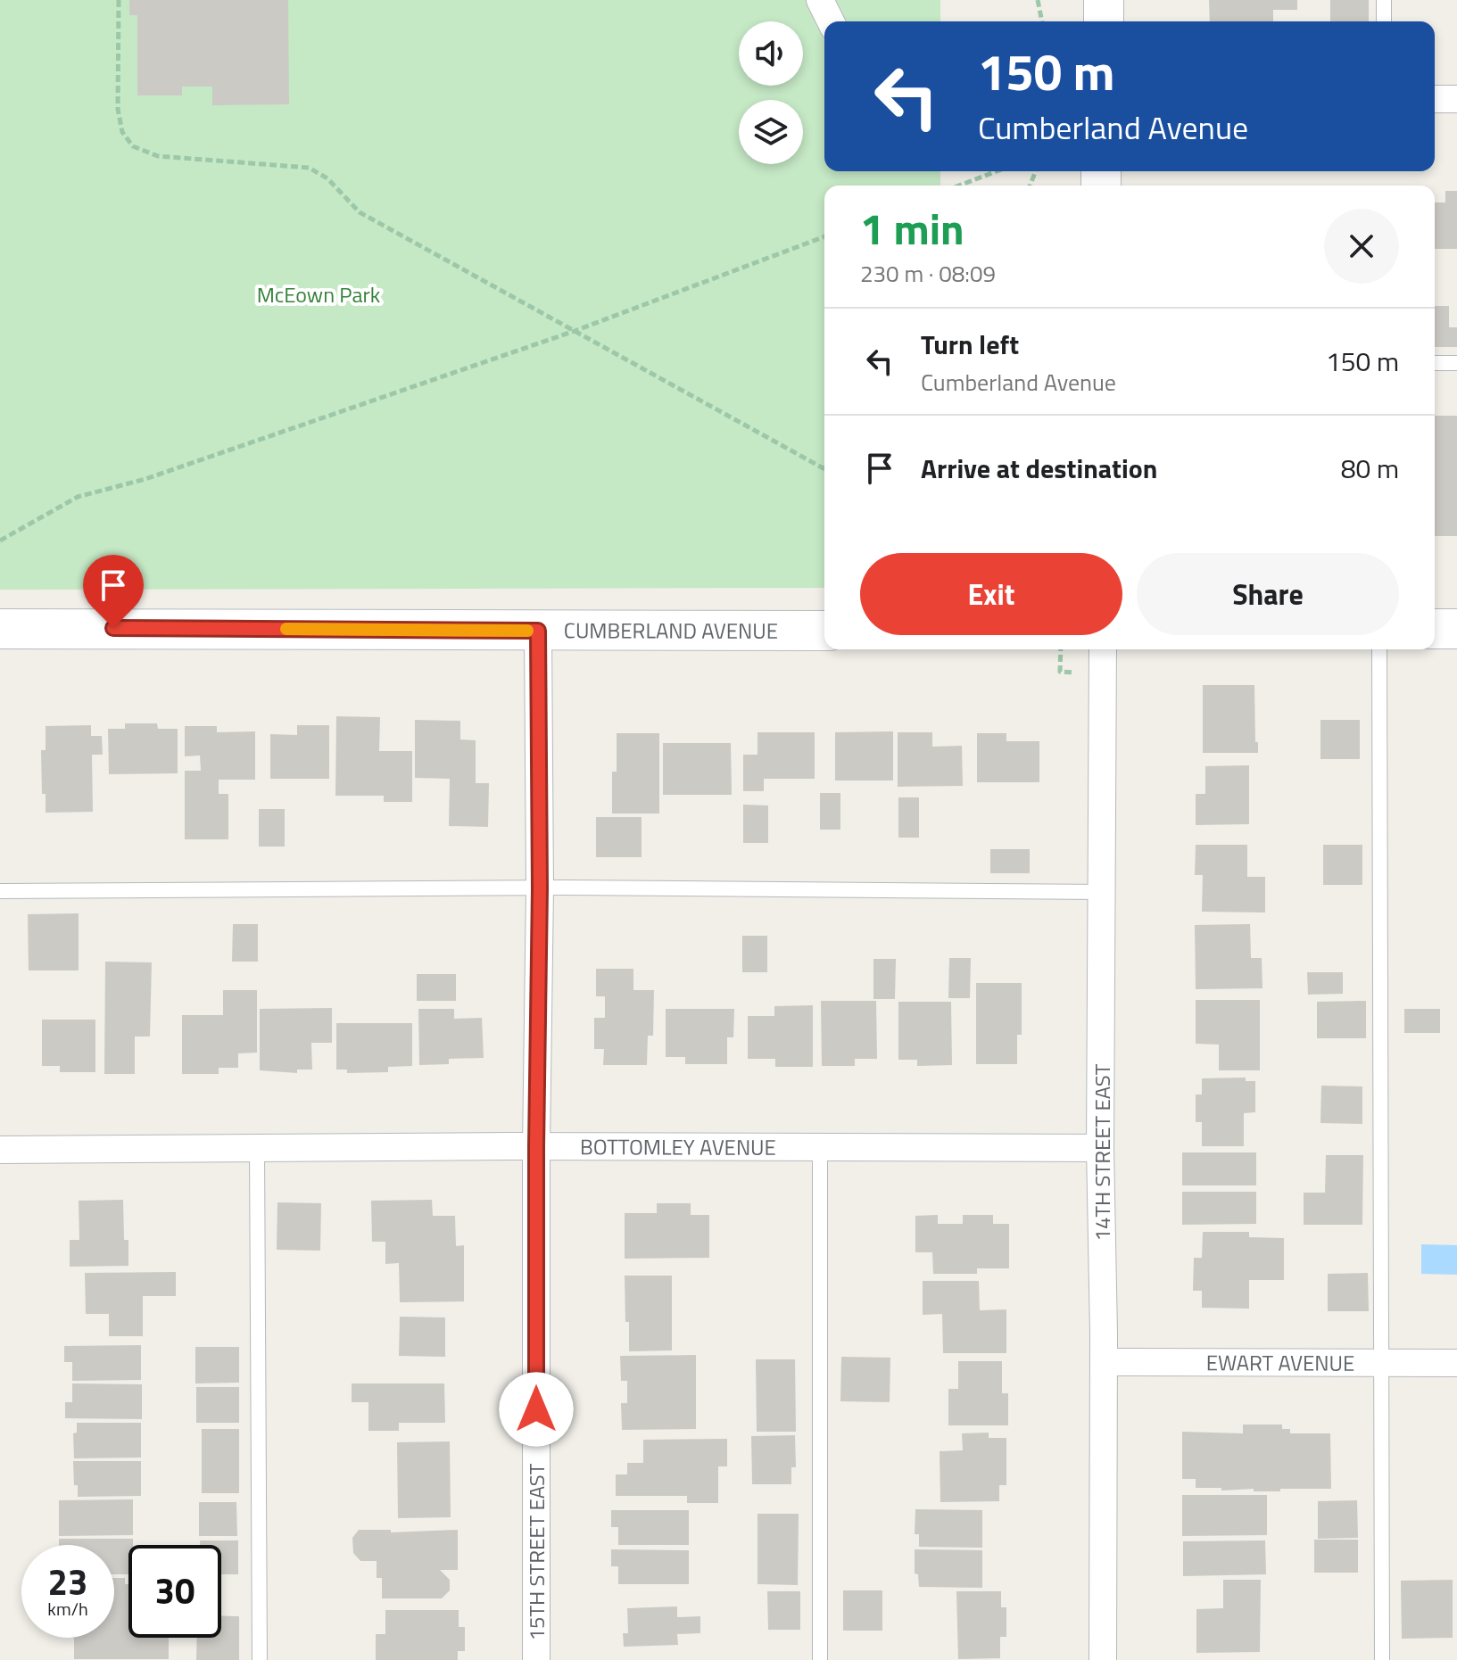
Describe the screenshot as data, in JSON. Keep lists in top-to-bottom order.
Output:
{
  "streets": {
    "main road": ["CUMBERLAND AVENUE"],
    "street": [
      "BOTTOMLEY AVENUE",
      "14TH STREET EAST",
      "EWART AVENUE",
      "15TH STREET EAST"
    ]
  },
  "crossings": [
    ["CUMBERLAND AVENUE", "15TH STREET EAST"],
    ["BOTTOMLEY AVENUE", "14TH STREET EAST"],
    ["BOTTOMLEY AVENUE", "15TH STREET EAST"],
    ["14TH STREET EAST", "EWART AVENUE"]
  ],
  "parks": ["McEown Park"],
  "page": {
    "turn": ["150 m", "Cumberland Avenue"],
    "heading": ["1 min", "230 m · 08:09"],
    "list": [
      {
        "name": "Turn left",
        "note": "Cumberland Avenue",
        "value": "150 m"
      },
      {
        "name": "Arrive at destination",
        "value": "80 m"
      }
    ],
    "buttons": ["Exit", "Share"],
    "speed": "23 km/h",
    "limit": "30"
  }
}
